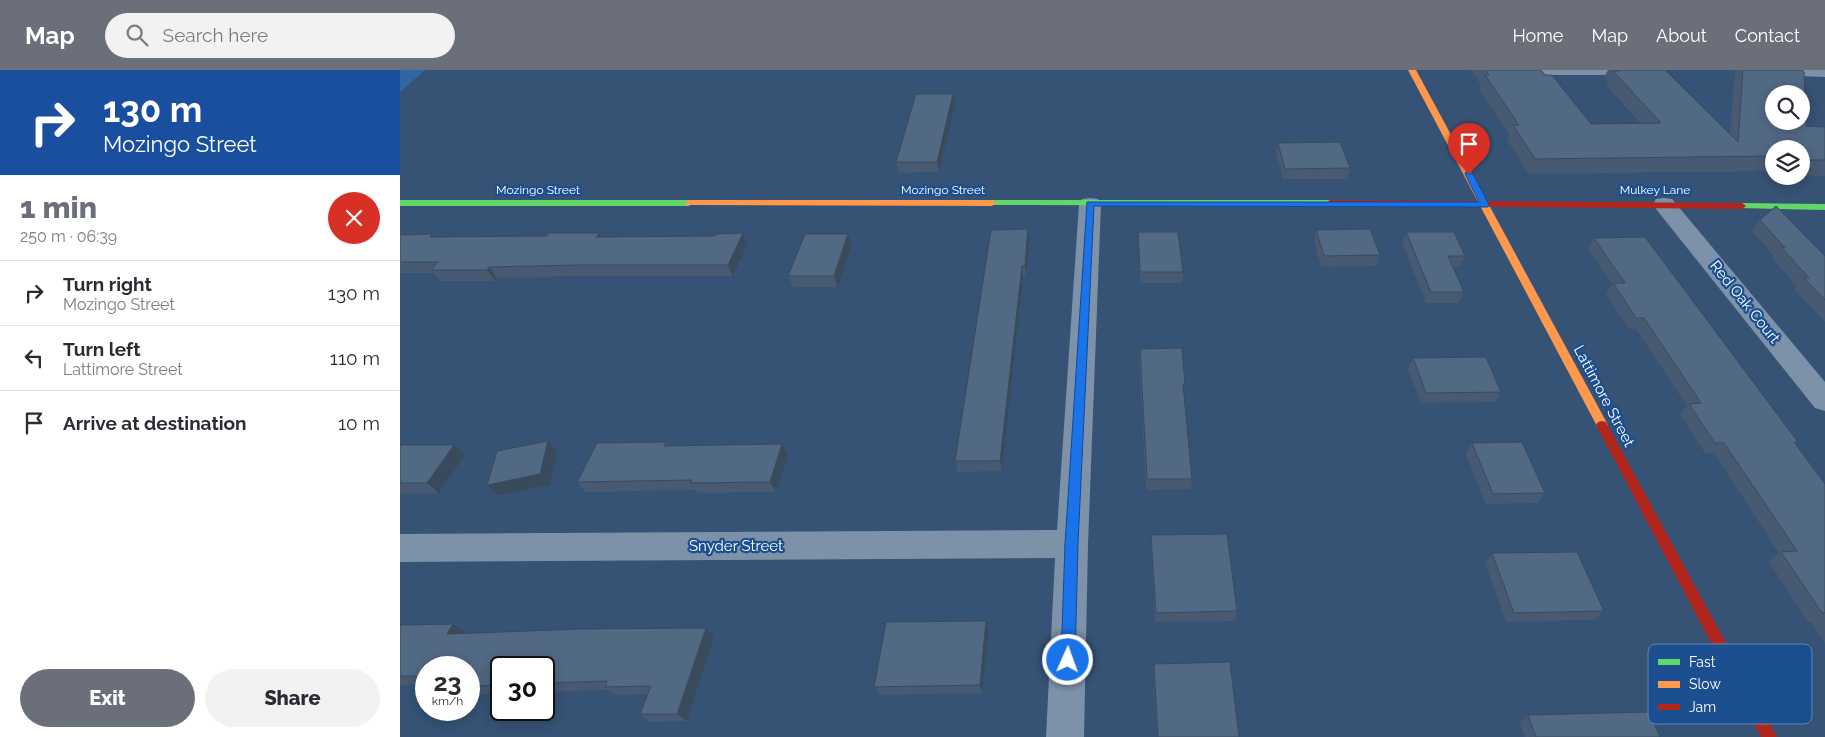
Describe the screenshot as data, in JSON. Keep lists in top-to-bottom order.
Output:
{
  "streets": {
    "street": [
      "Mozingo Street",
      "Mulkey Lane",
      "Red Oak Court",
      "Lattimore Street",
      "Snyder Street"
    ]
  },
  "crossings": [
    ["Mozingo Street", "Mulkey Lane"],
    ["Mozingo Street", "Lattimore Street"],
    ["Mulkey Lane", "Red Oak Court"],
    ["Mulkey Lane", "Lattimore Street"]
  ],
  "legend": ["Fast", "Slow", "Jam"],
  "page": {
    "header": "Map",
    "search": "Search here",
    "nav": [
      "Home",
      "Map",
      "About",
      "Contact"
    ],
    "turn": ["130 m", "Mozingo Street"],
    "heading": ["1 min", "250 m · 06:39"],
    "list": [
      {
        "name": "Turn right",
        "note": "Mozingo Street",
        "value": "130 m"
      },
      {
        "name": "Turn left",
        "note": "Lattimore Street",
        "value": "110 m"
      },
      {
        "name": "Arrive at destination",
        "value": "10 m"
      }
    ],
    "speed": "23 km/h",
    "limit": "30",
    "buttons": ["Exit", "Share"]
  }
}
